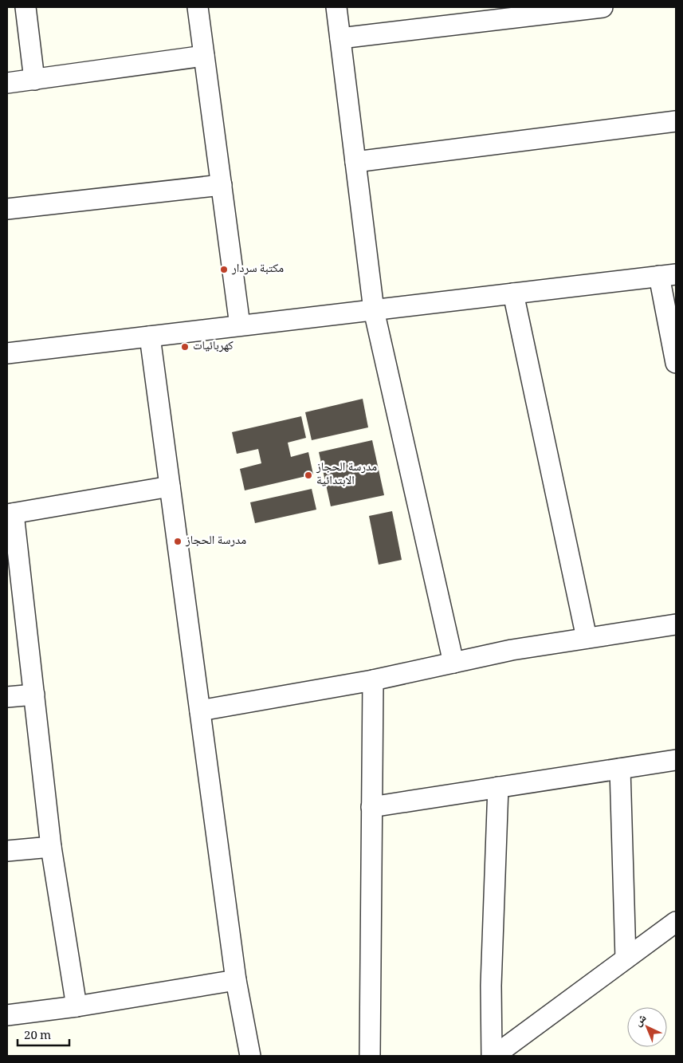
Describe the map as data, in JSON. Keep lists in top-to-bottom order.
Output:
{
  "places": [
    "مكتبة سردار",
    "كهربائيات",
    "مدرسة الحجاز الابتدائية",
    "مدرسة الحجاز"
  ],
  "scale_bar": "20 m",
  "north": "top left"
}
